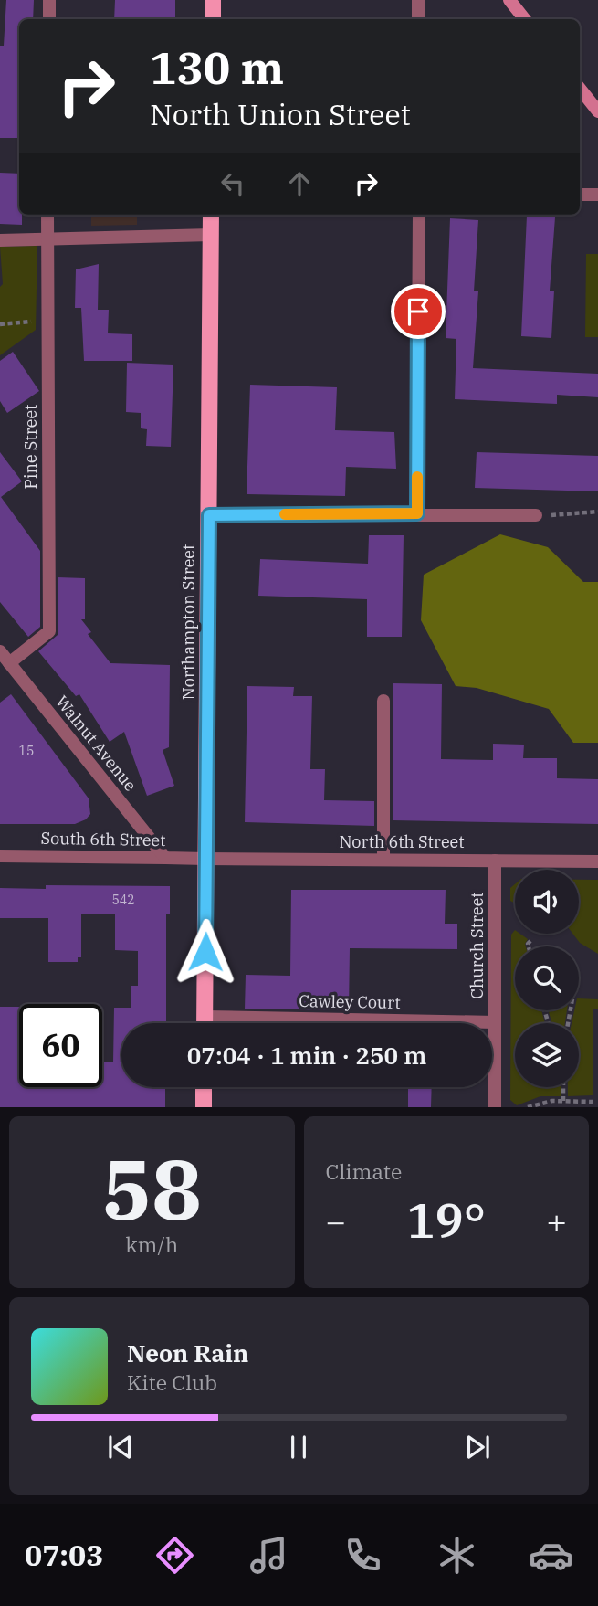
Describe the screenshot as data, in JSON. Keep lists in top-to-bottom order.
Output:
{
  "streets": {
    "main road": ["Northampton Street"],
    "street": [
      "Pine Street",
      "Walnut Avenue",
      "South 6th Street",
      "North 6th Street",
      "Church Street",
      "Cawley Court"
    ]
  },
  "crossings": [
    ["Pine Street", "Walnut Avenue"],
    ["Northampton Street", "South 6th Street"],
    ["Northampton Street", "North 6th Street"],
    ["Northampton Street", "Cawley Court"],
    ["Walnut Avenue", "South 6th Street"],
    ["South 6th Street", "North 6th Street"],
    ["North 6th Street", "Church Street"],
    ["Church Street", "Cawley Court"]
  ],
  "house_numbers": ["15", "542"],
  "page": {
    "turn": ["130 m", "North Union Street"],
    "limit": "60",
    "trip": "07:04 · 1 min · 250 m",
    "tile": [
      ["58", "km/h"],
      "Climate"
    ],
    "heat": ["−", "19°", "+"],
    "song": ["Neon Rain", "Kite Club"],
    "tabs": "07:03"
  }
}
